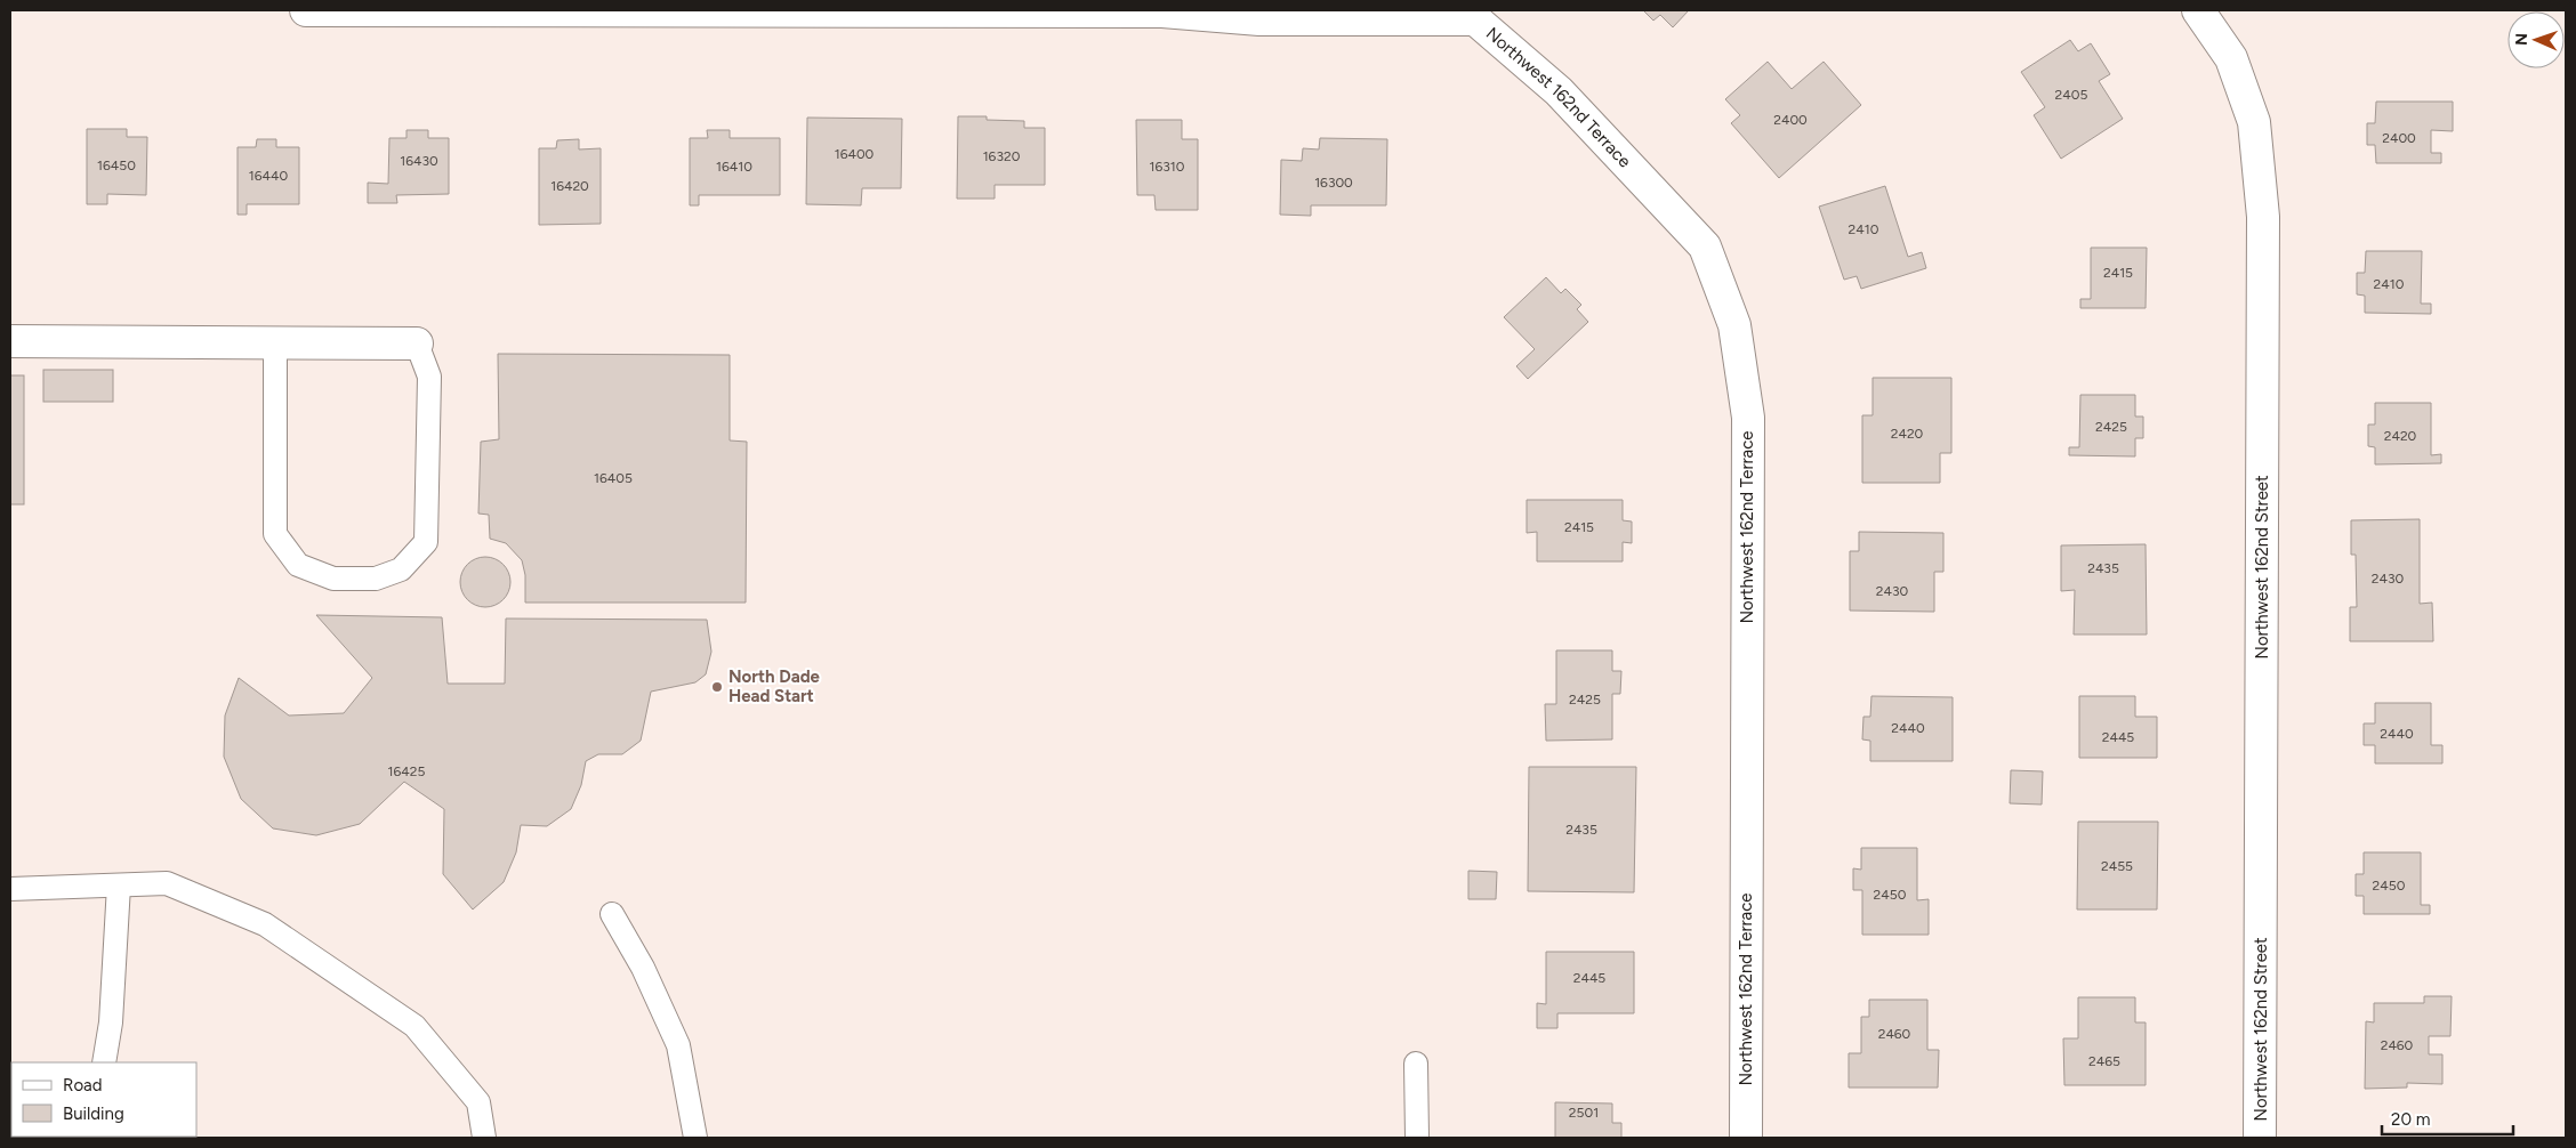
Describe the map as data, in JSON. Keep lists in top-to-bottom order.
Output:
{
  "streets": {
    "street": ["Northwest 162nd Terrace", "Northwest 162nd Street"]
  },
  "places": ["North Dade Head Start"],
  "house_numbers": [
    "2405",
    "2400",
    "2400",
    "16400",
    "16320",
    "16430",
    "16450",
    "16410",
    "16310",
    "16440",
    "16300",
    "16420",
    "2410",
    "2415",
    "2410",
    "2425",
    "2420",
    "2420",
    "16405",
    "2415",
    "2435",
    "2430",
    "2430",
    "2425",
    "2440",
    "2440",
    "2445",
    "16425",
    "2435",
    "2455",
    "2450",
    "2450",
    "2445",
    "2460",
    "2460",
    "2465",
    "2501"
  ],
  "legend": ["Road", "Building"],
  "scale_bar": "20 m",
  "north": "left"
}
